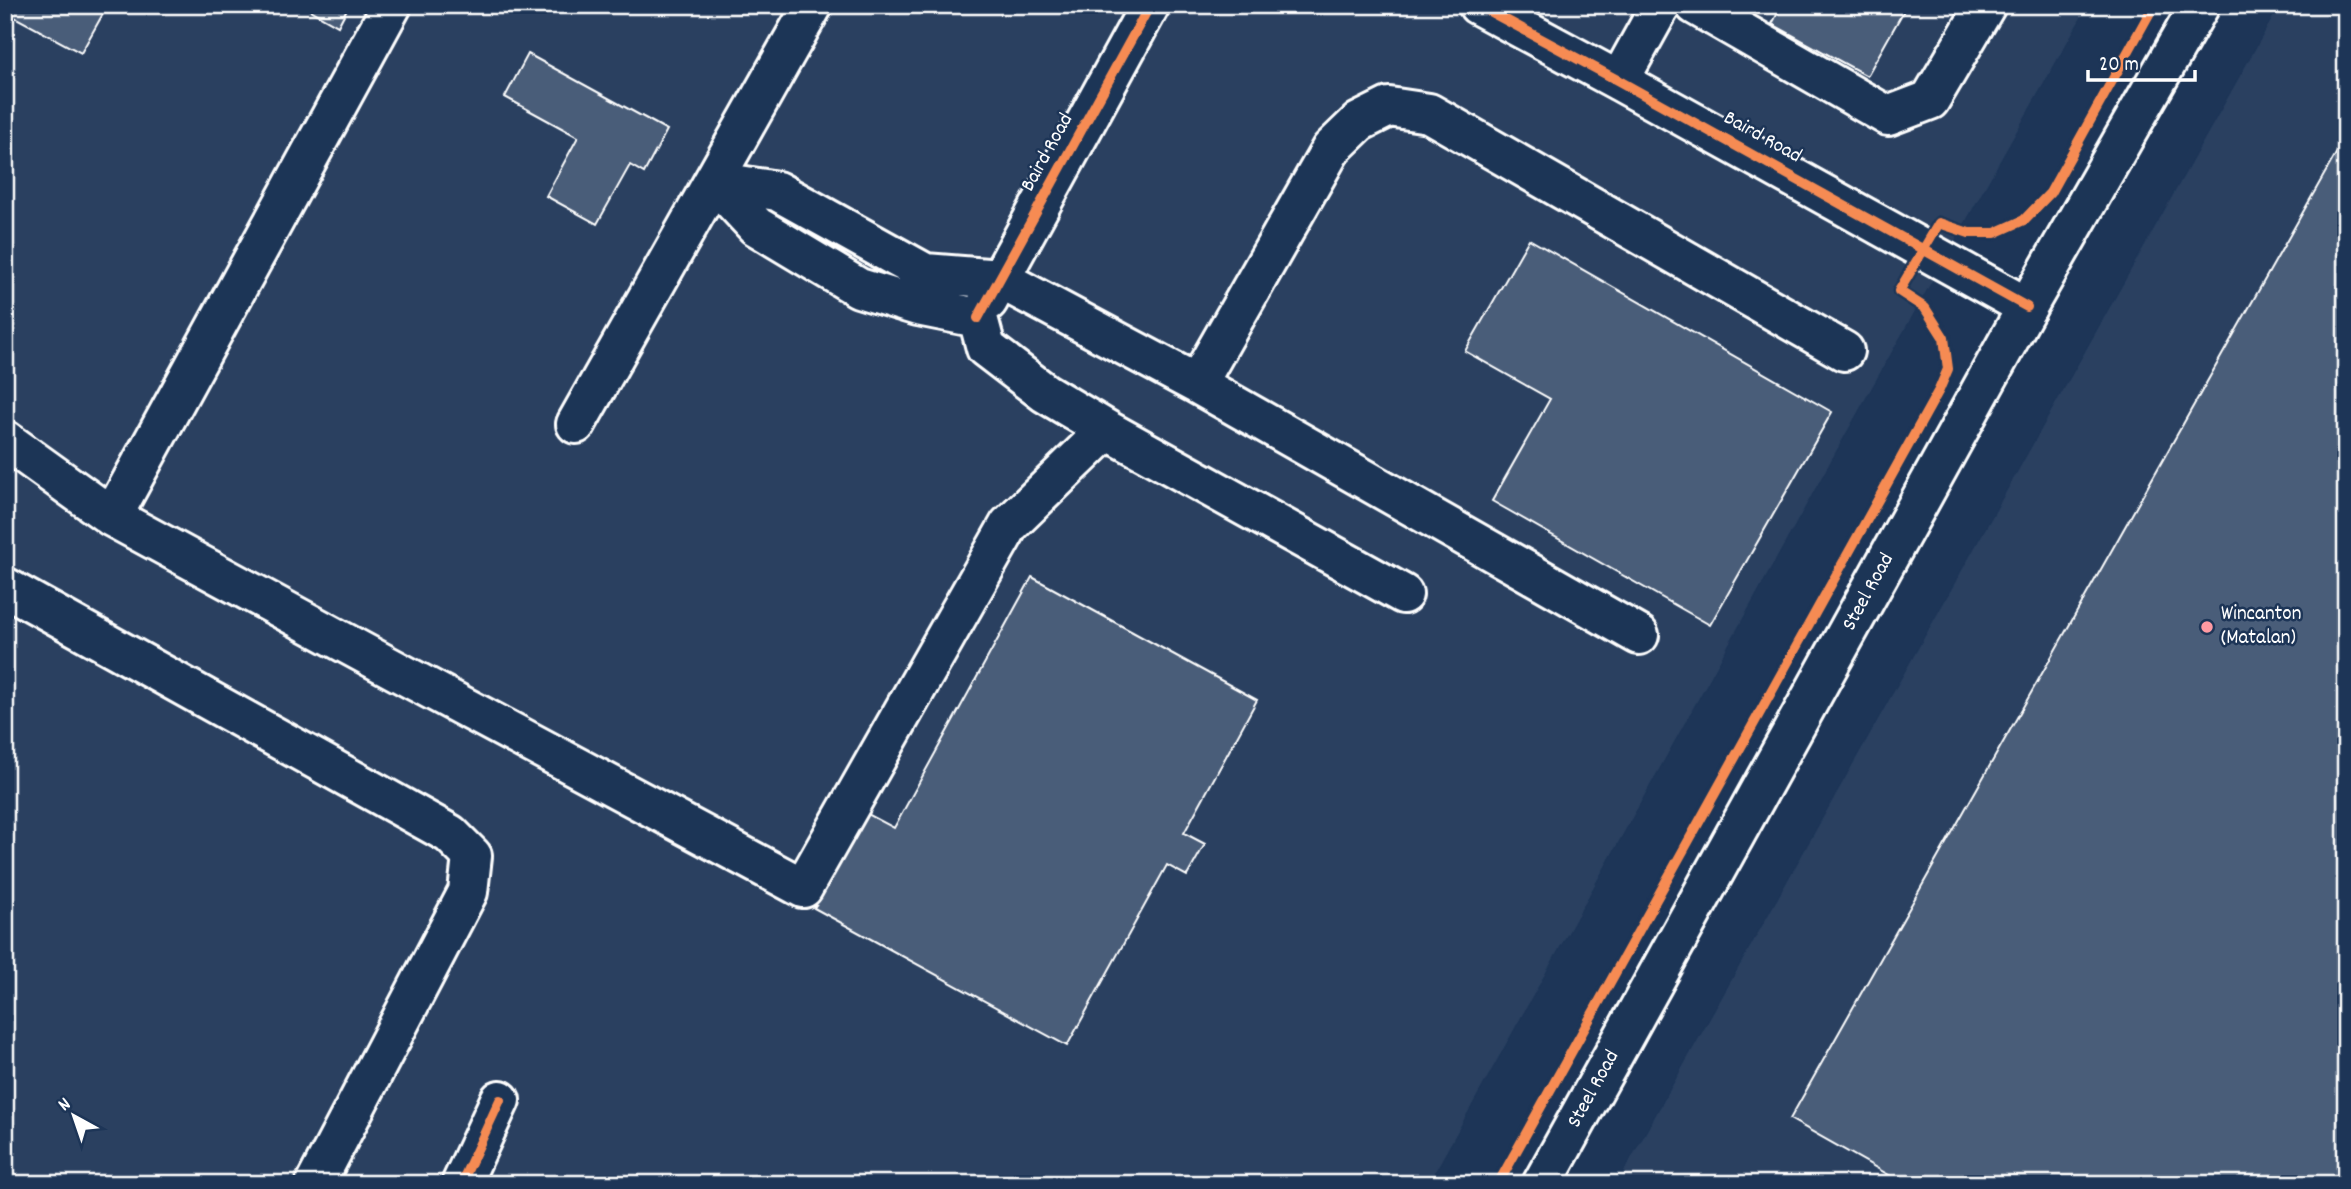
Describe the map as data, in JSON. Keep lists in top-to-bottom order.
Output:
{
  "streets": {
    "main road": ["Baird Road", "Steel Road"]
  },
  "crossings": [
    ["Baird Road", "Steel Road"]
  ],
  "places": ["Wincanton (Matalan)"],
  "scale_bar": "20 m",
  "north": "top left"
}
